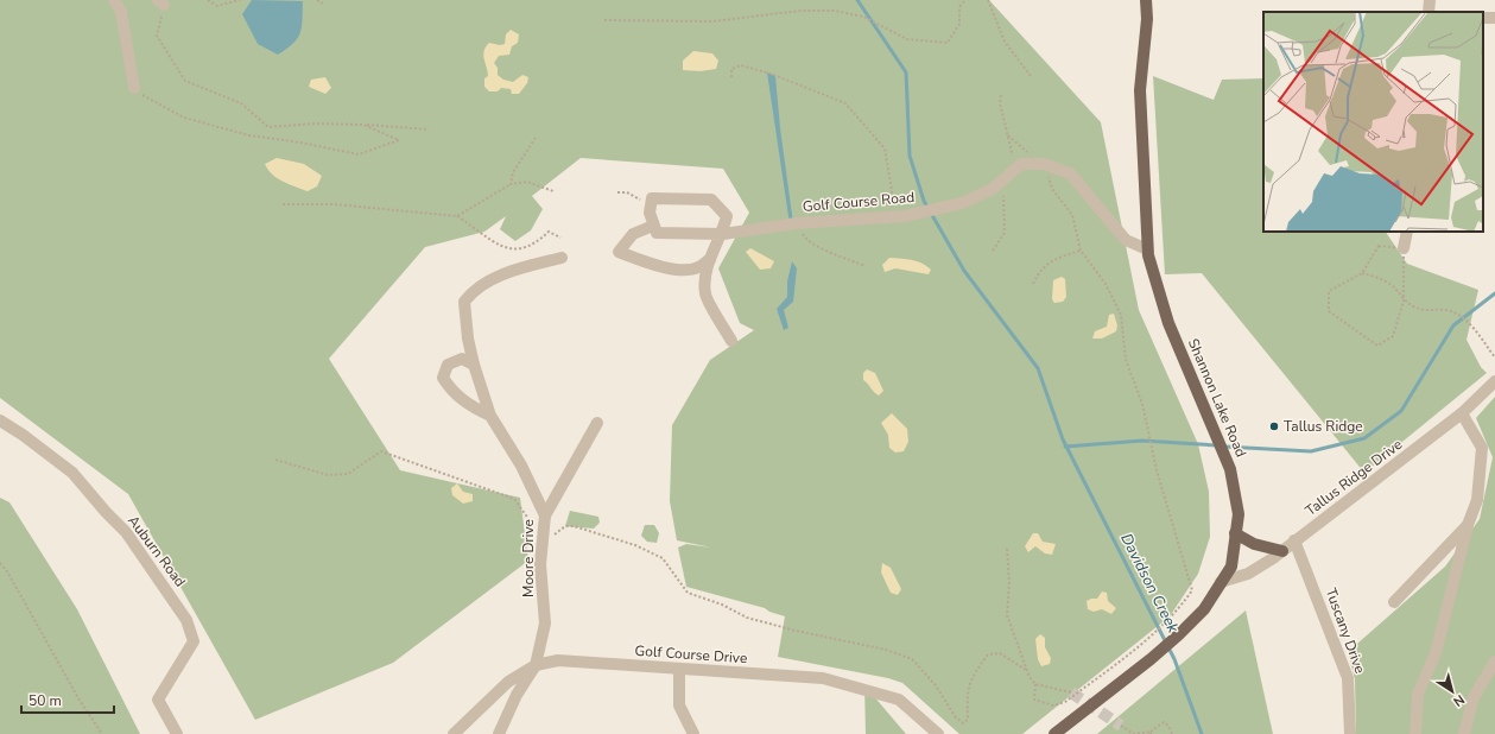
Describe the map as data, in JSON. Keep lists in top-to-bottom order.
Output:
{
  "streets": {
    "main road": ["Shannon Lake Road"],
    "street": [
      "Golf Course Road",
      "Tallus Ridge Drive",
      "Auburn Road",
      "Moore Drive",
      "Tuscany Drive",
      "Golf Course Drive"
    ]
  },
  "crossings": [
    ["Golf Course Road", "Shannon Lake Road"],
    ["Shannon Lake Road", "Tallus Ridge Drive"],
    ["Tallus Ridge Drive", "Tuscany Drive"],
    ["Moore Drive", "Golf Course Drive"]
  ],
  "water": ["Davidson Creek"],
  "places": ["Tallus Ridge"],
  "scale_bar": "50 m",
  "north": "bottom right"
}
